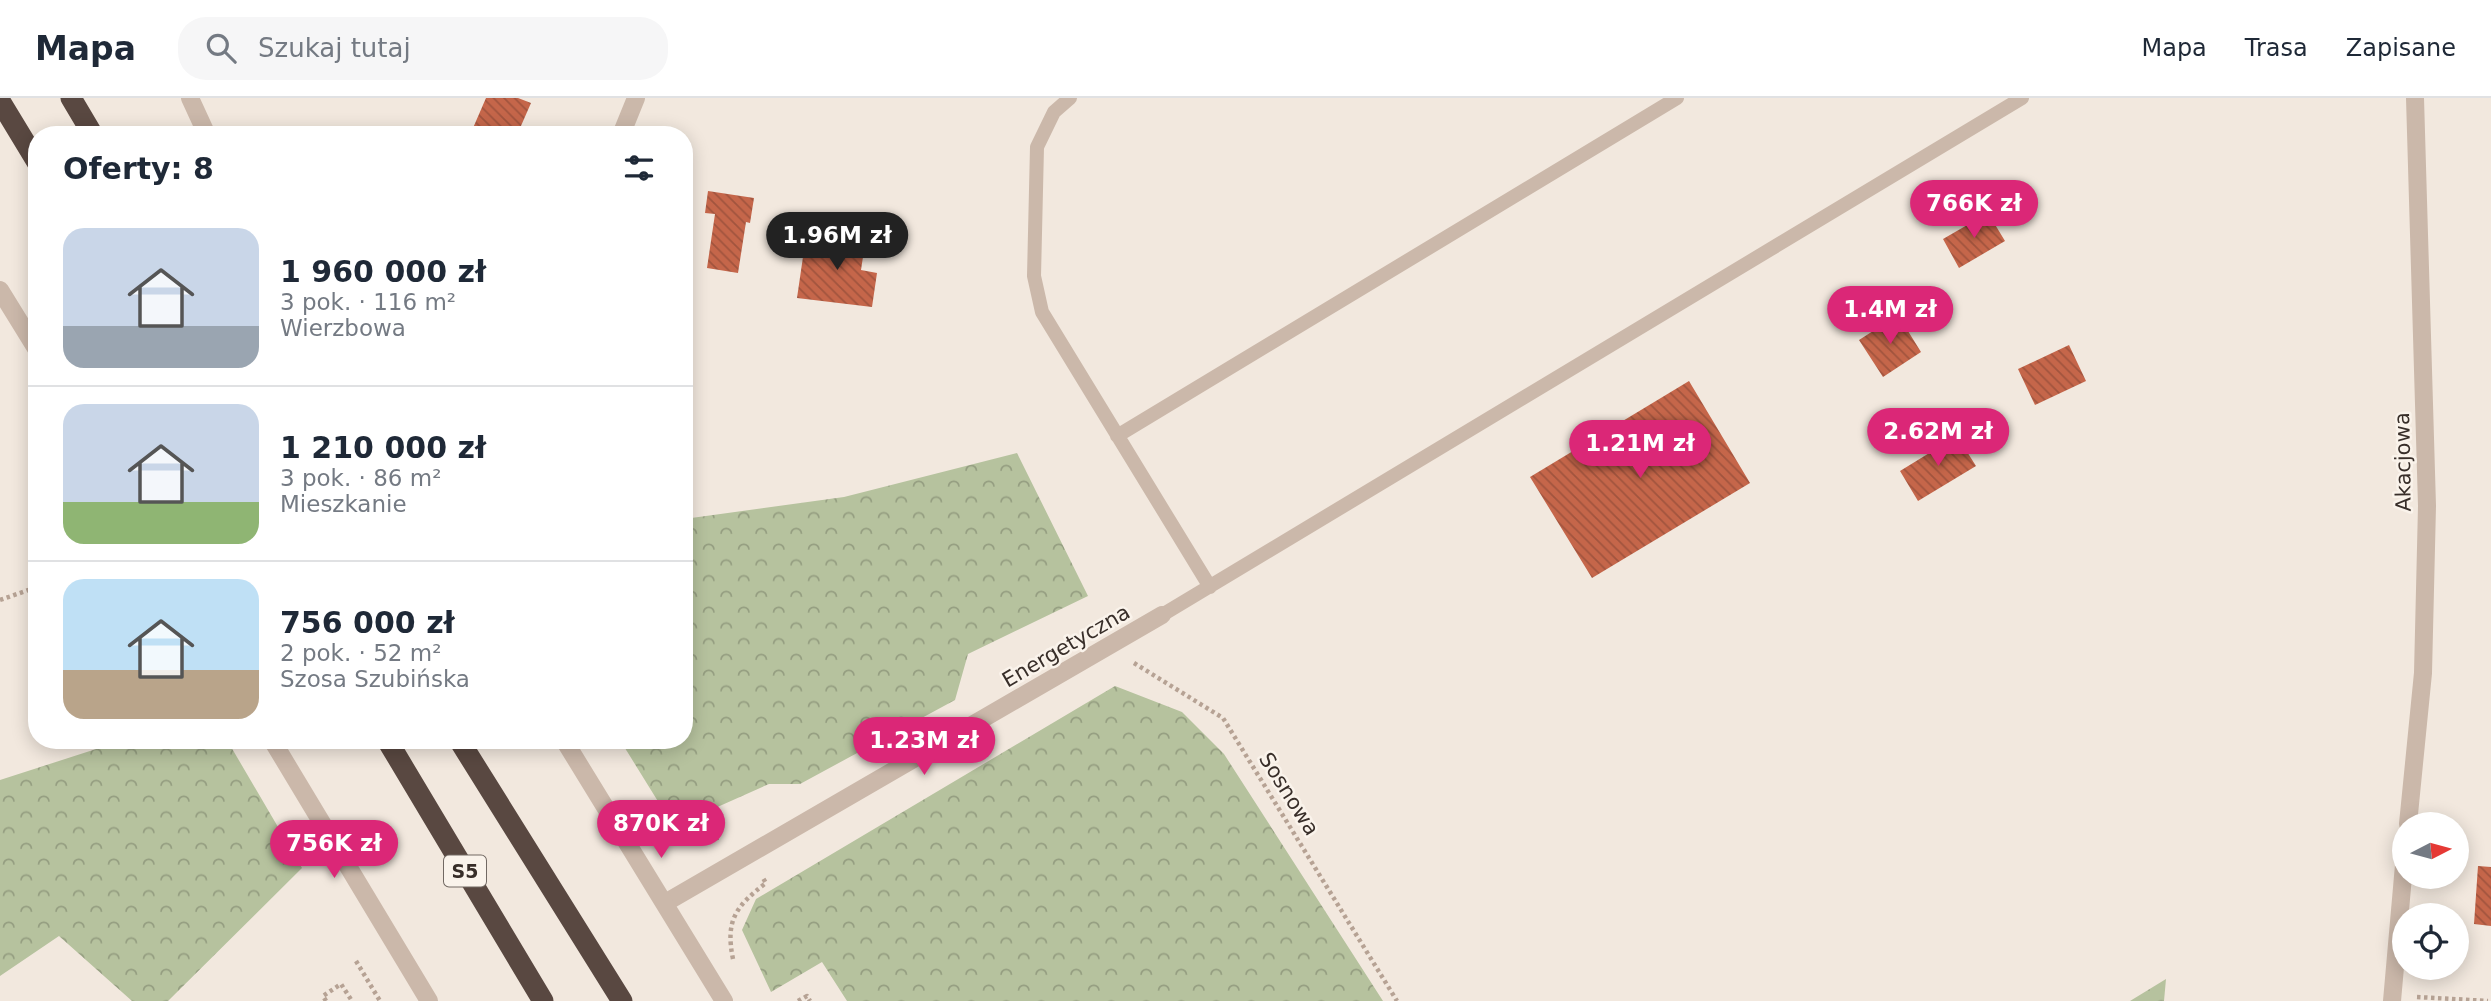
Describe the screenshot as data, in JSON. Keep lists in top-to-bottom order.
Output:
{
  "streets": {
    "highway": ["S5"],
    "street": ["Akacjowa", "Energetyczna"],
    "path": ["Sosnowa"]
  },
  "crossings": [
    ["Energetyczna", "Sosnowa"]
  ],
  "north": "right",
  "page": {
    "header": "Mapa",
    "search": "Szukaj tutaj",
    "nav": ["Mapa", "Trasa", "Zapisane"],
    "heading": "Oferty: 8",
    "price": [
      "766K zł",
      "1.96M zł",
      "1.4M zł",
      "2.62M zł",
      "1.21M zł",
      "1.23M zł",
      "870K zł",
      "756K zł"
    ],
    "list": [
      {
        "name": "1 960 000 zł",
        "note": "3 pok. · 116 m² · Wierzbowa"
      },
      {
        "name": "1 210 000 zł",
        "note": "3 pok. · 86 m² · Mieszkanie"
      },
      {
        "name": "756 000 zł",
        "note": "2 pok. · 52 m² · Szosa Szubińska"
      }
    ]
  }
}
